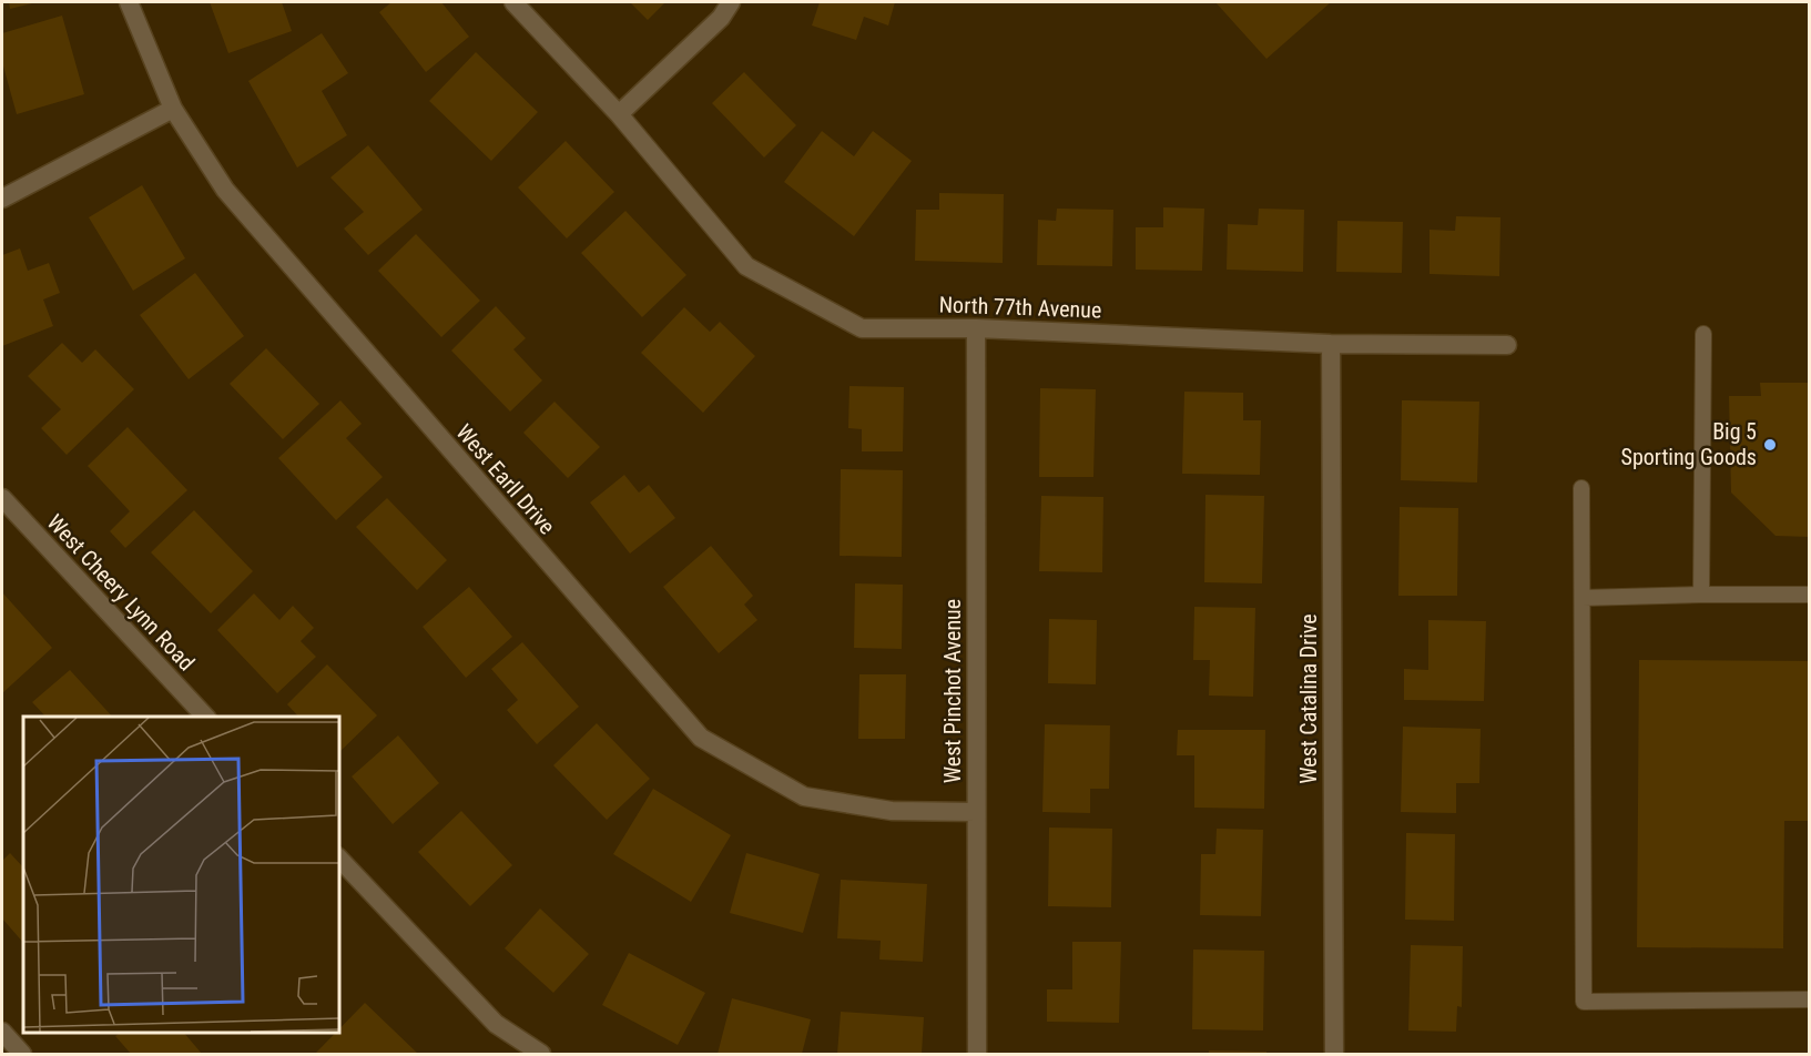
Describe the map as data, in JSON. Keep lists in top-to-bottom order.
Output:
{
  "streets": {
    "street": [
      "North 77th Avenue",
      "West Earll Drive",
      "West Cheery Lynn Road",
      "West Pinchot Avenue",
      "West Catalina Drive"
    ]
  },
  "crossings": [
    ["North 77th Avenue", "West Pinchot Avenue"],
    ["North 77th Avenue", "West Catalina Drive"],
    ["West Earll Drive", "West Pinchot Avenue"]
  ],
  "places": ["Big 5 Sporting Goods"]
}
